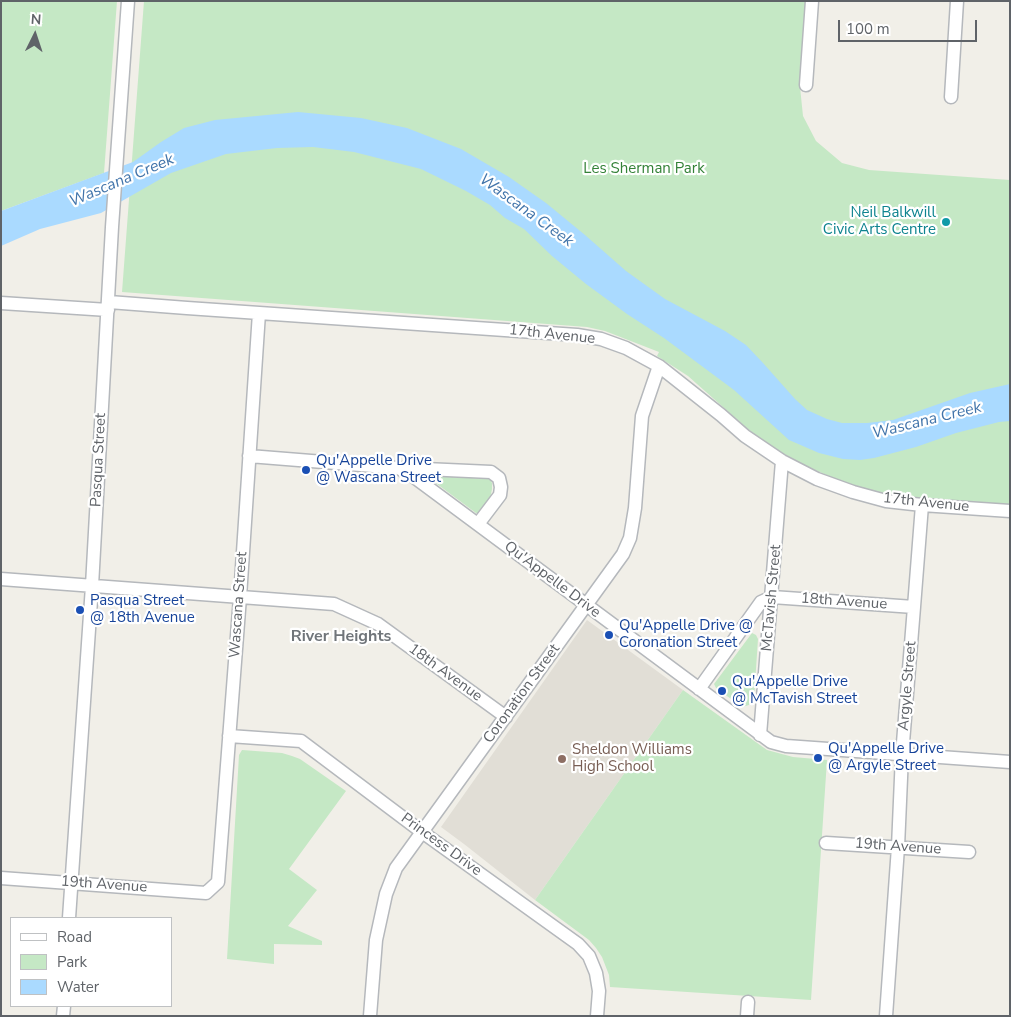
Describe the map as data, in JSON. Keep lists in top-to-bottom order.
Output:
{
  "streets": {
    "street": [
      "17th Avenue",
      "Pasqua Street",
      "Qu'Appelle Drive",
      "McTavish Street",
      "18th Avenue",
      "Wascana Street",
      "Argyle Street",
      "Coronation Street",
      "Princess Drive",
      "19th Avenue"
    ]
  },
  "crossings": [
    ["17th Avenue", "Pasqua Street"],
    ["17th Avenue", "McTavish Street"],
    ["17th Avenue", "Wascana Street"],
    ["17th Avenue", "Argyle Street"],
    ["17th Avenue", "Coronation Street"],
    ["Pasqua Street", "18th Avenue"],
    ["Pasqua Street", "19th Avenue"],
    ["Qu'Appelle Drive", "McTavish Street"],
    ["Qu'Appelle Drive", "Wascana Street"],
    ["Qu'Appelle Drive", "Argyle Street"],
    ["Qu'Appelle Drive", "Coronation Street"],
    ["McTavish Street", "18th Avenue"],
    ["18th Avenue", "Wascana Street"],
    ["18th Avenue", "Argyle Street"],
    ["18th Avenue", "Coronation Street"],
    ["Wascana Street", "Princess Drive"],
    ["Wascana Street", "19th Avenue"],
    ["Argyle Street", "19th Avenue"],
    ["Coronation Street", "Princess Drive"]
  ],
  "districts": ["River Heights"],
  "water": ["Wascana Creek"],
  "parks": ["Les Sherman Park"],
  "places": [
    "Neil Balkwill Civic Arts Centre",
    "Qu'Appelle Drive @ Wascana Street",
    "Pasqua Street @ 18th Avenue",
    "Qu'Appelle Drive @ Coronation Street",
    "Qu'Appelle Drive @ McTavish Street",
    "Qu'Appelle Drive @ Argyle Street",
    "Sheldon Williams High School"
  ],
  "legend": ["Road", "Park", "Water"],
  "scale_bar": "100 m",
  "north": "top"
}
